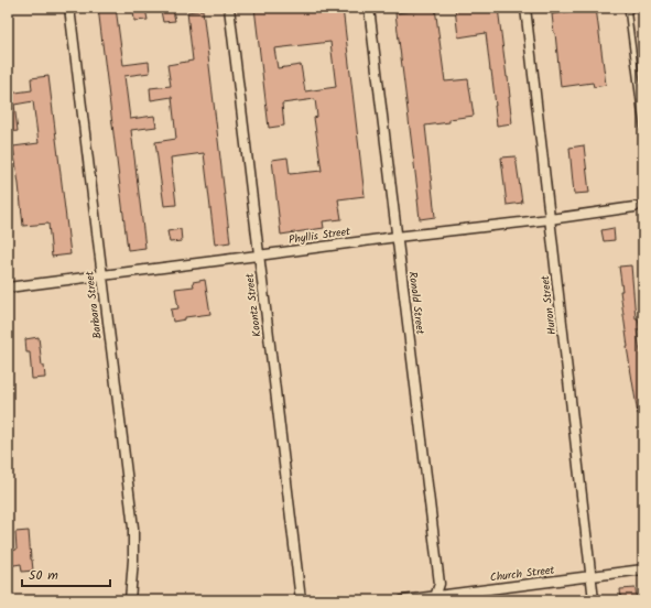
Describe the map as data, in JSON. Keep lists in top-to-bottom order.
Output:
{
  "streets": {
    "street": [
      "Phyllis Street",
      "Ronald Street",
      "Barbara Street",
      "Koontz Street",
      "Huron Street",
      "Church Street"
    ]
  },
  "crossings": [
    ["Phyllis Street", "Ronald Street"],
    ["Phyllis Street", "Barbara Street"],
    ["Phyllis Street", "Koontz Street"],
    ["Phyllis Street", "Huron Street"],
    ["Ronald Street", "Church Street"],
    ["Huron Street", "Church Street"]
  ],
  "scale_bar": "50 m"
}
